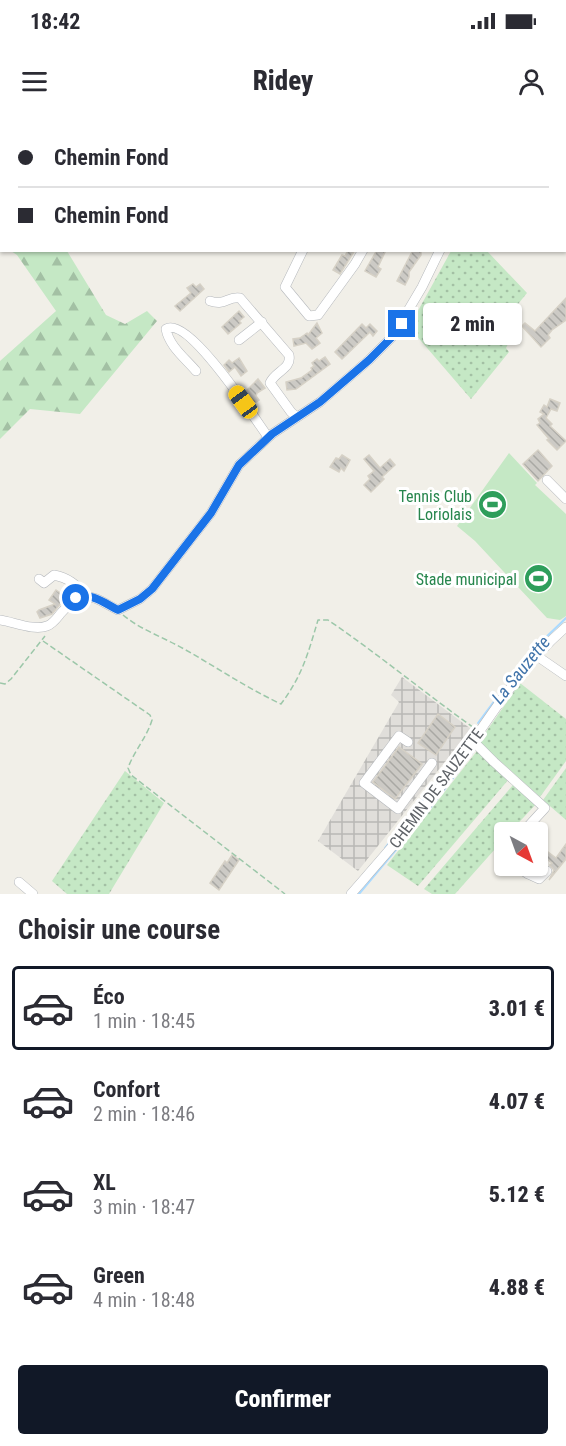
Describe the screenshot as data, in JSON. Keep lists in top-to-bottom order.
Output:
{
  "streets": {
    "street": ["CHEMIN DE SAUZETTE"]
  },
  "water": ["La Sauzette"],
  "places": {
    "sports": ["Tennis Club Loriolais", "Stade municipal"]
  },
  "north": "bottom right",
  "page": {
    "status": "18:42",
    "header": "Ridey",
    "banner": ["Chemin Fond", "Chemin Fond"],
    "bubble": "2 min",
    "heading": "Choisir une course",
    "list": [
      {
        "name": "Éco",
        "note": "1 min · 18:45",
        "value": "3.01 €"
      },
      {
        "name": "Confort",
        "note": "2 min · 18:46",
        "value": "4.07 €"
      },
      {
        "name": "XL",
        "note": "3 min · 18:47",
        "value": "5.12 €"
      },
      {
        "name": "Green",
        "note": "4 min · 18:48",
        "value": "4.88 €"
      }
    ],
    "buttons": "Confirmer"
  }
}
